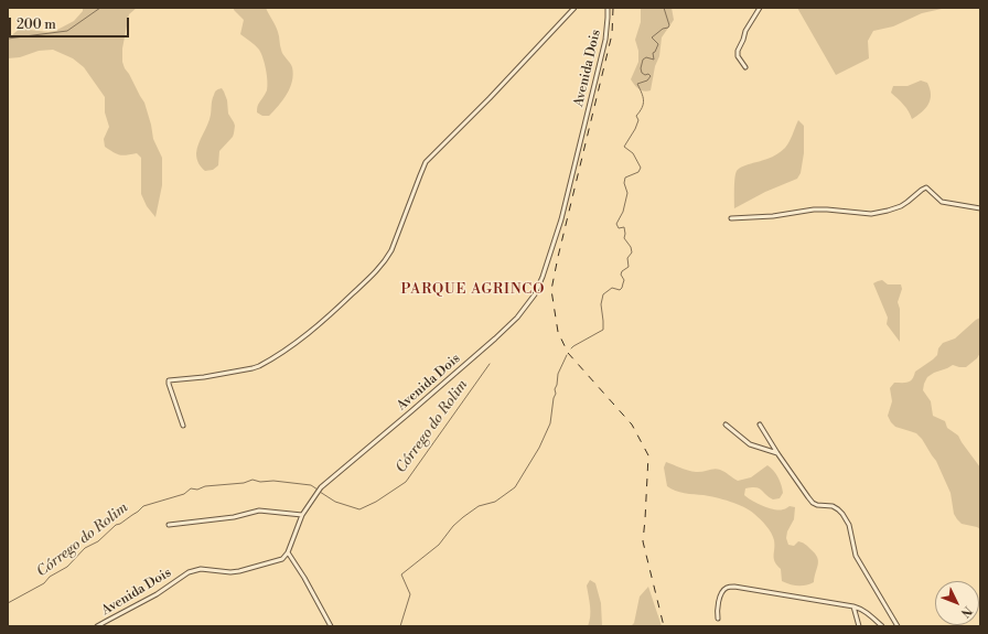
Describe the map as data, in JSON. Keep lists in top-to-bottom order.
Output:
{
  "streets": {
    "street": ["Avenida Dois"]
  },
  "districts": ["PARQUE AGRINCO"],
  "water": ["Córrego do Rolim"],
  "scale_bar": "200 m",
  "north": "bottom right"
}
